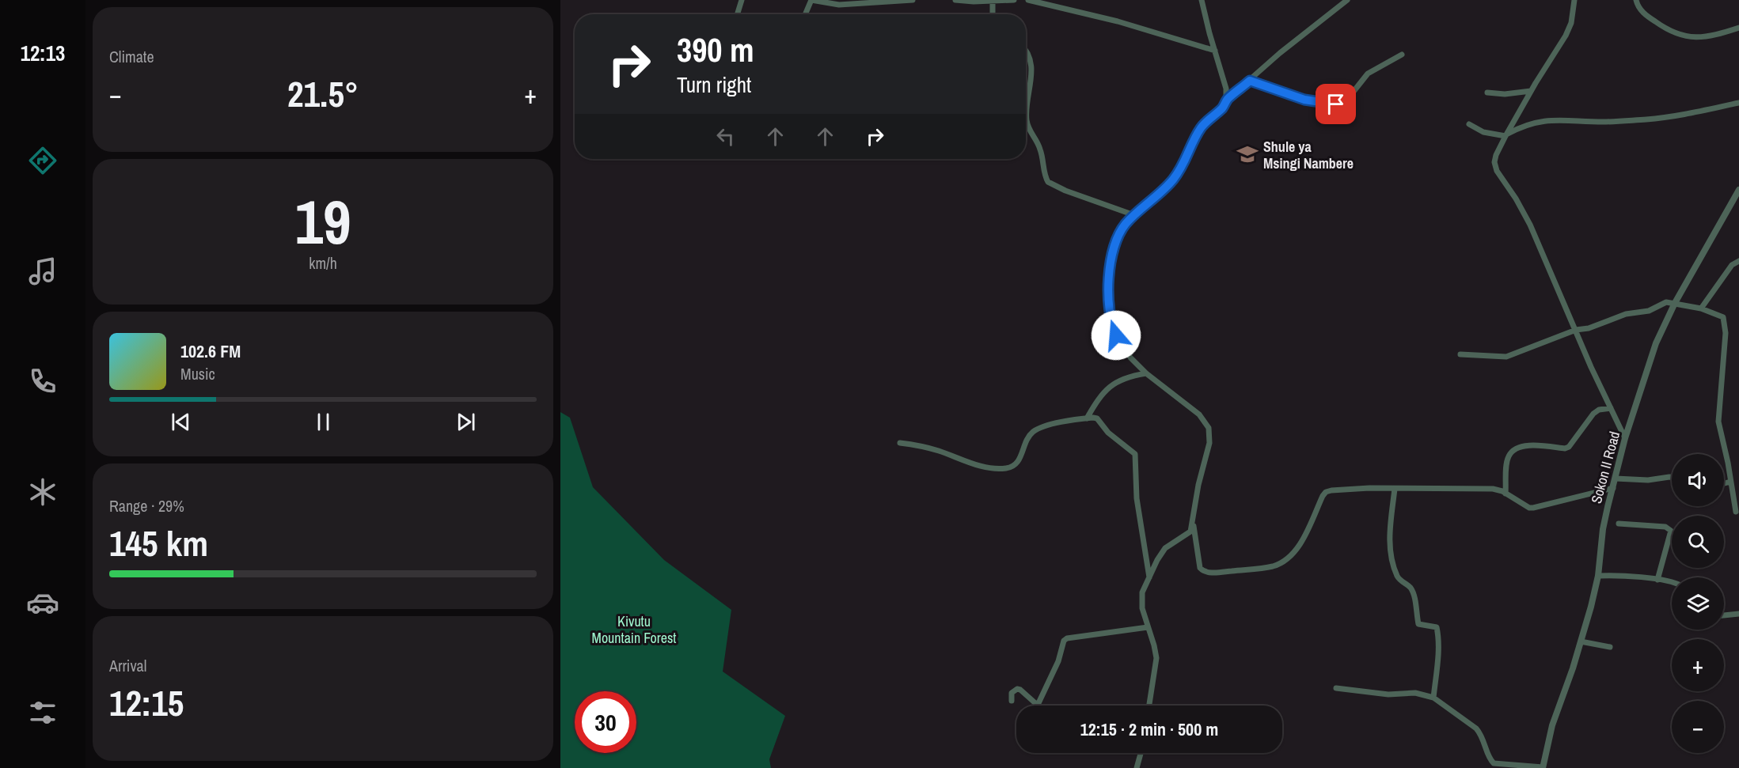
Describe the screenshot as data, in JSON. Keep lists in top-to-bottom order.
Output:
{
  "streets": {
    "street": ["Sokon II Road"]
  },
  "parks": ["Kivutu Mountain Forest"],
  "places": {
    "school or university": ["Shule ya Msingi Nambere"]
  },
  "page": {
    "tabs": "12:13",
    "tile": [
      "Climate",
      ["19", "km/h"],
      ["Range · 29%", "145 km"],
      ["Arrival", "12:15"]
    ],
    "turn": ["390 m", "Turn right"],
    "heat": ["−", "21.5°", "+"],
    "song": ["102.6 FM", "Music"],
    "map_buttons": ["+", "−"],
    "limit": "30",
    "trip": "12:15 · 2 min · 500 m"
  }
}
